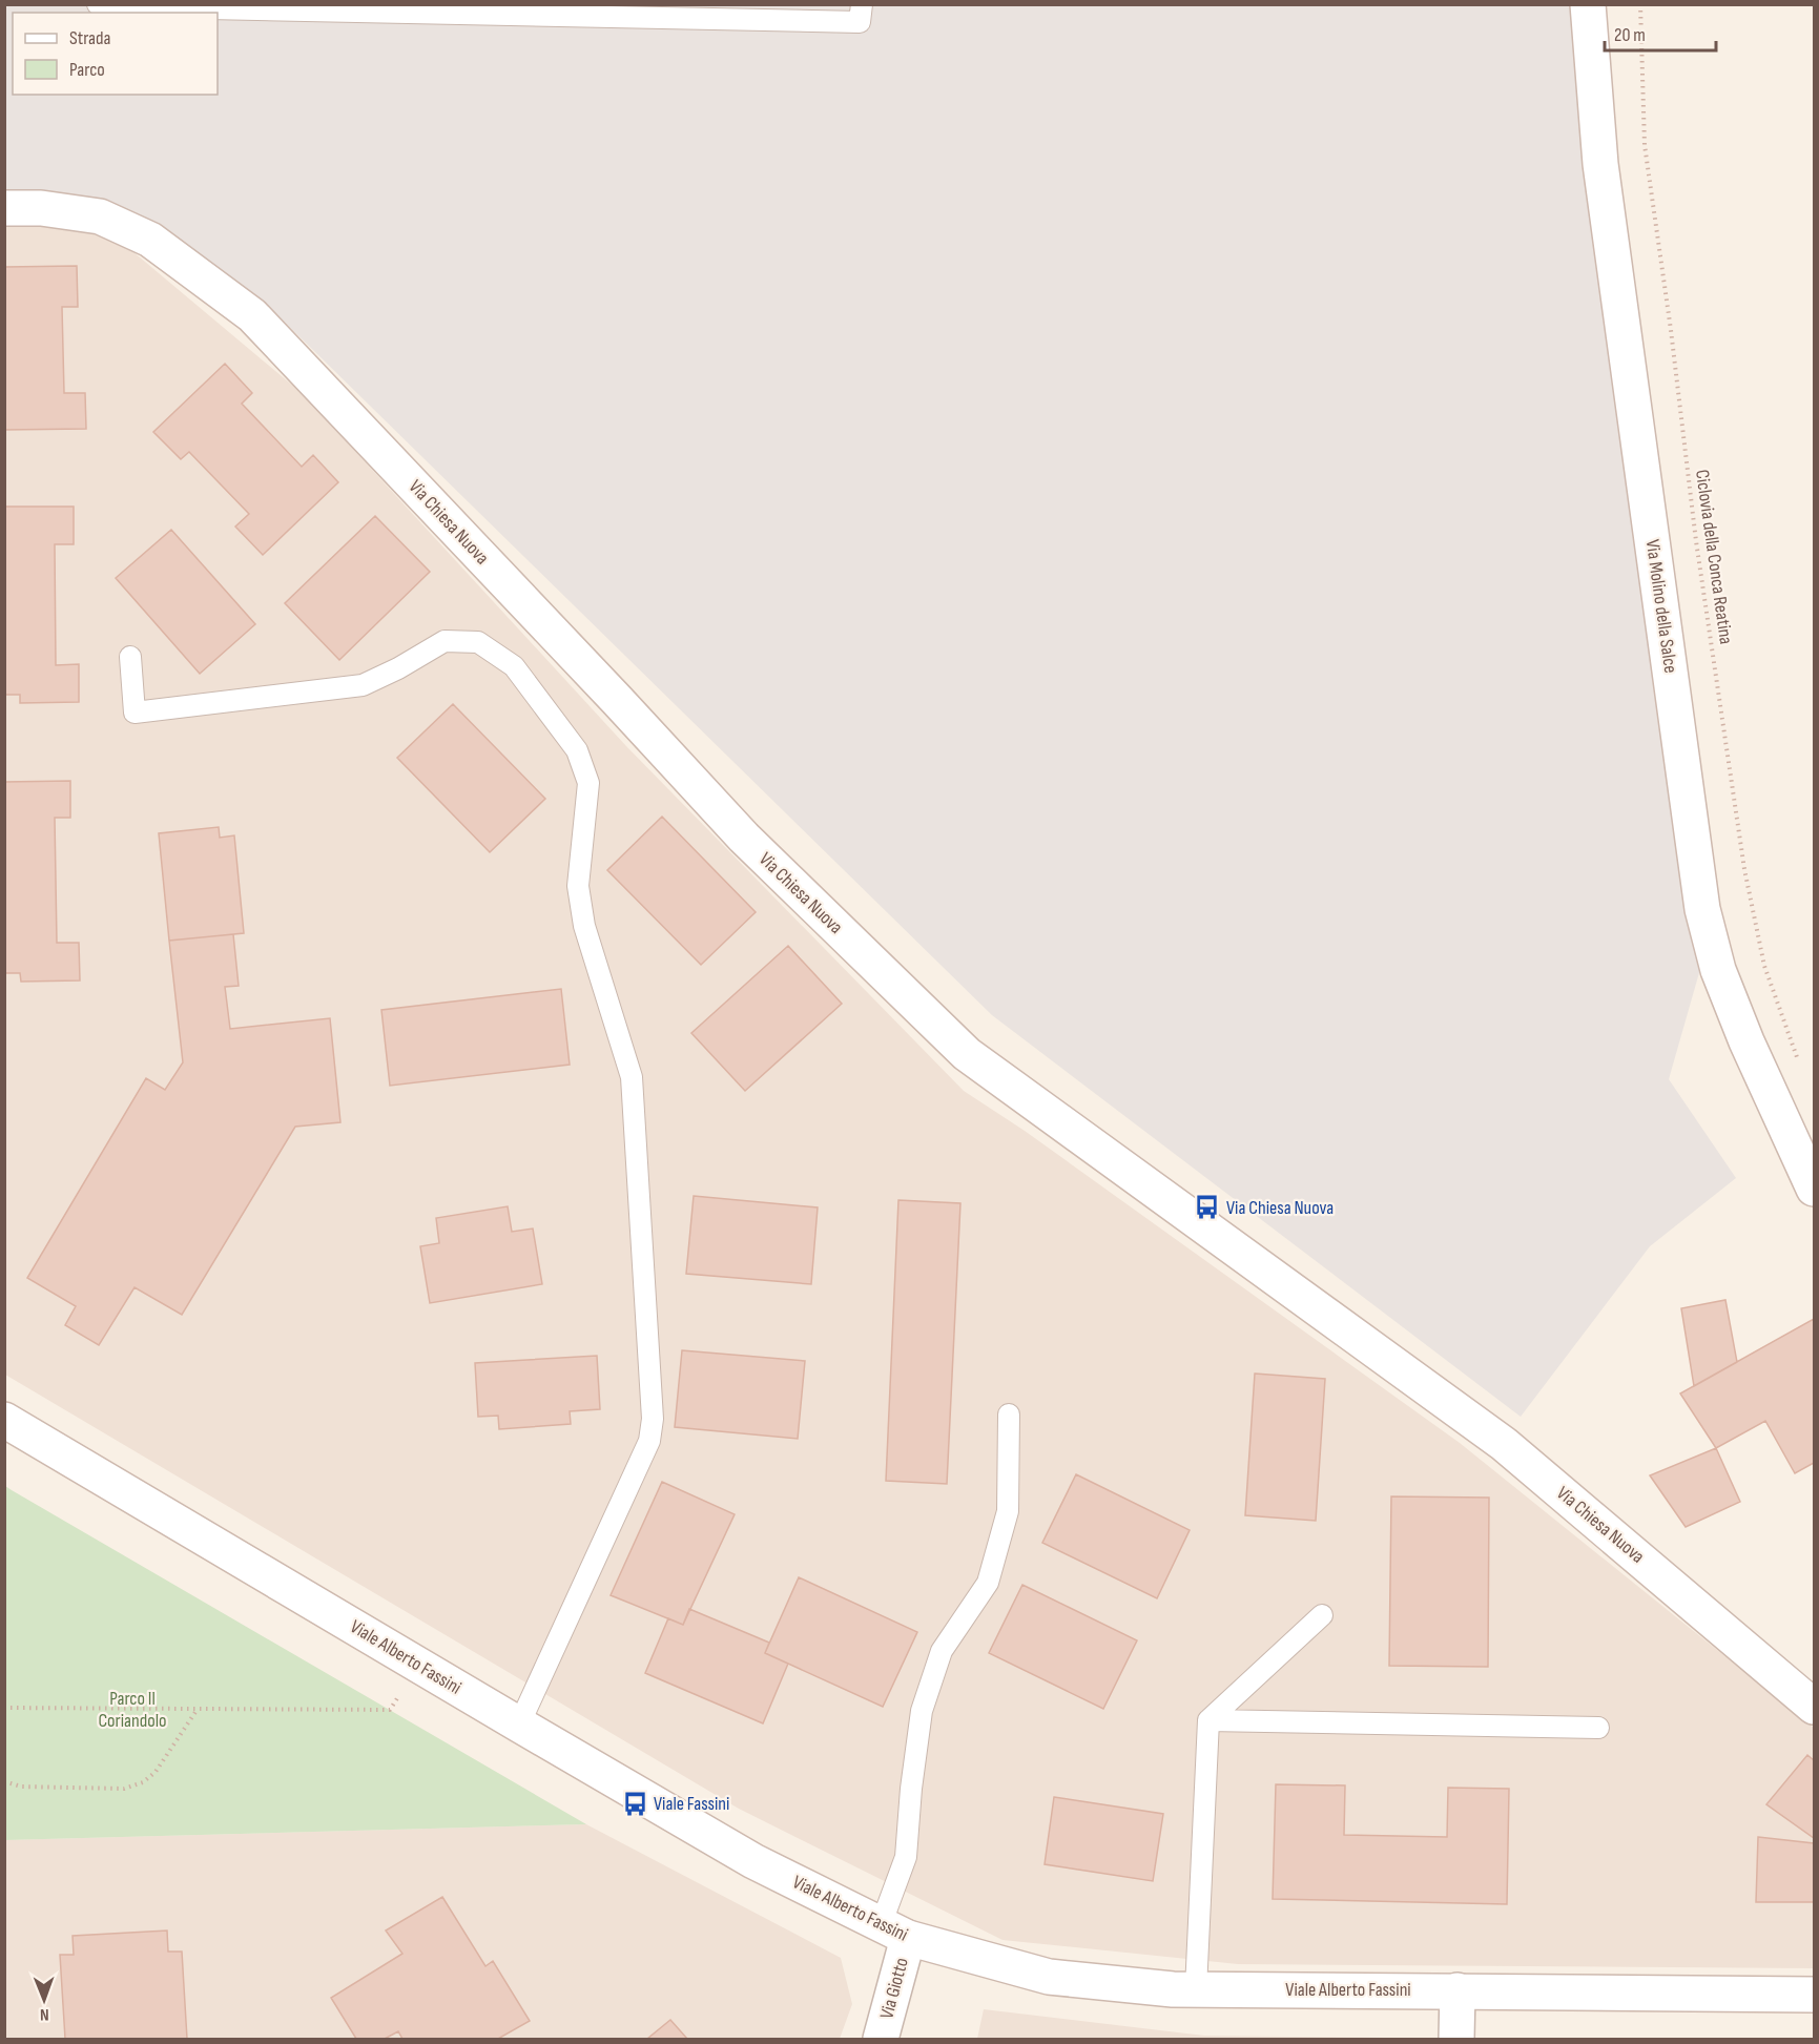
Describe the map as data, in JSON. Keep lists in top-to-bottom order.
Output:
{
  "streets": {
    "main road": [
      "Via Chiesa Nuova",
      "Via Molino della Salce",
      "Viale Alberto Fassini",
      "Via Giotto"
    ],
    "path": ["Ciclovia della Conca Reatina"]
  },
  "crossings": [
    ["Viale Alberto Fassini", "Via Giotto"]
  ],
  "parks": ["Parco Il Coriandolo"],
  "places": {
    "bus stop": ["Via Chiesa Nuova", "Viale Fassini"]
  },
  "legend": ["Strada", "Parco"],
  "scale_bar": "20 m",
  "north": "bottom"
}
